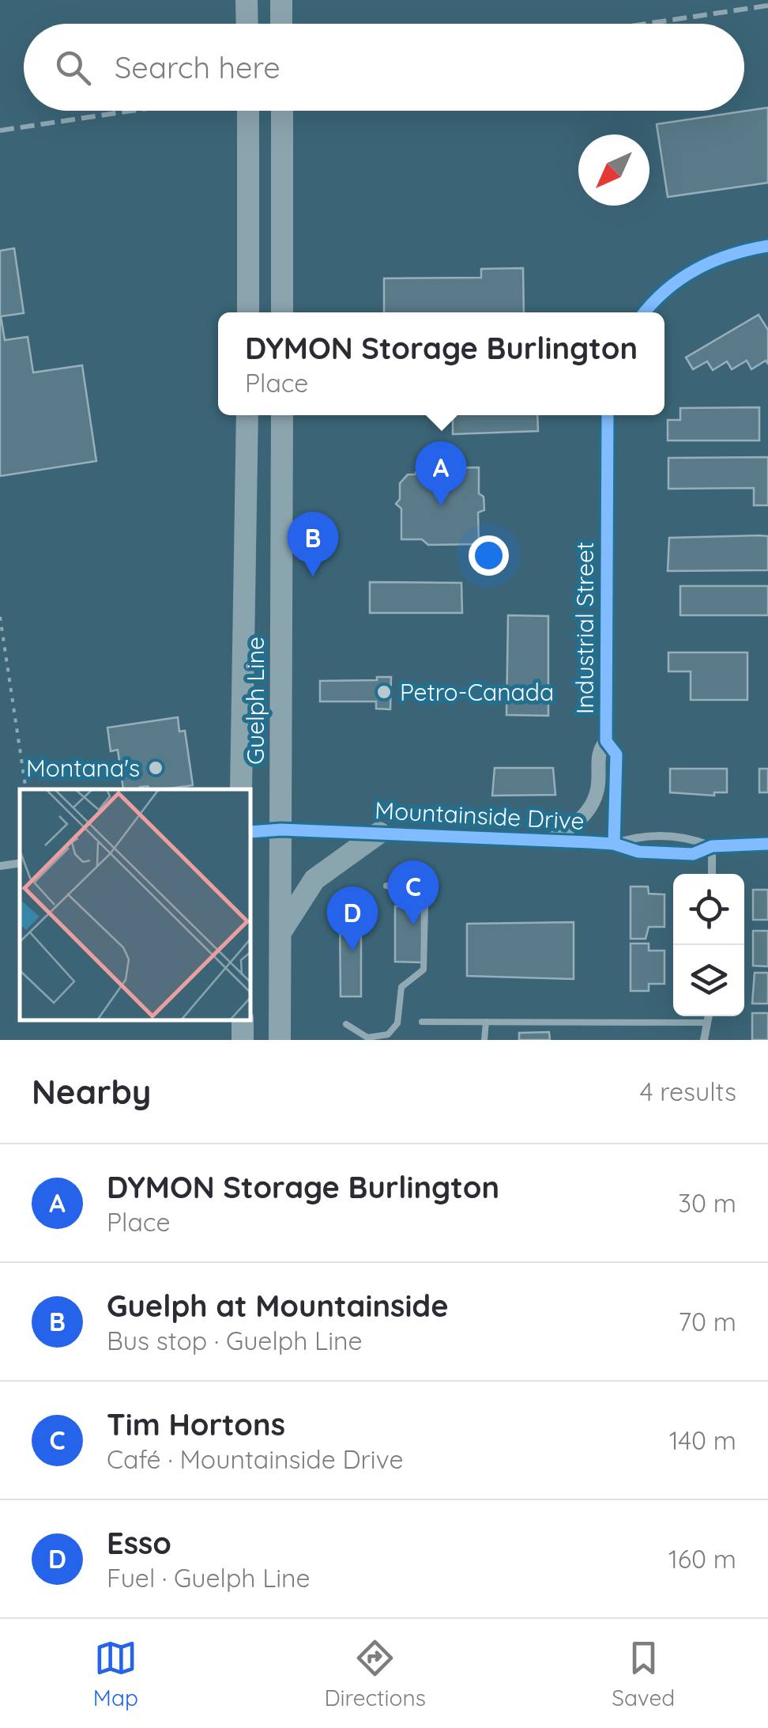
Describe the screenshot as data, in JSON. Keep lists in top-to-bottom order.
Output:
{
  "streets": {
    "main road": ["Guelph Line"],
    "street": ["Industrial Street", "Mountainside Drive"]
  },
  "crossings": [
    ["Industrial Street", "Mountainside Drive"],
    ["Guelph Line", "Mountainside Drive"]
  ],
  "places": ["Petro-Canada", "Montana's"],
  "north": "bottom left",
  "page": {
    "search": "Search here",
    "popup": ["DYMON Storage Burlington", "Place"],
    "pins": [
      "A",
      "B",
      "C",
      "D"
    ],
    "heading": ["Nearby", "4 results"],
    "list": [
      {
        "mark": "A",
        "name": "DYMON Storage Burlington",
        "note": "Place",
        "value": "30 m"
      },
      {
        "mark": "B",
        "name": "Guelph at Mountainside",
        "note": "Bus stop · Guelph Line",
        "value": "70 m"
      },
      {
        "mark": "C",
        "name": "Tim Hortons",
        "note": "Café · Mountainside Drive",
        "value": "140 m"
      },
      {
        "mark": "D",
        "name": "Esso",
        "note": "Fuel · Guelph Line",
        "value": "160 m"
      }
    ],
    "nav": ["Map", "Directions", "Saved"]
  }
}
